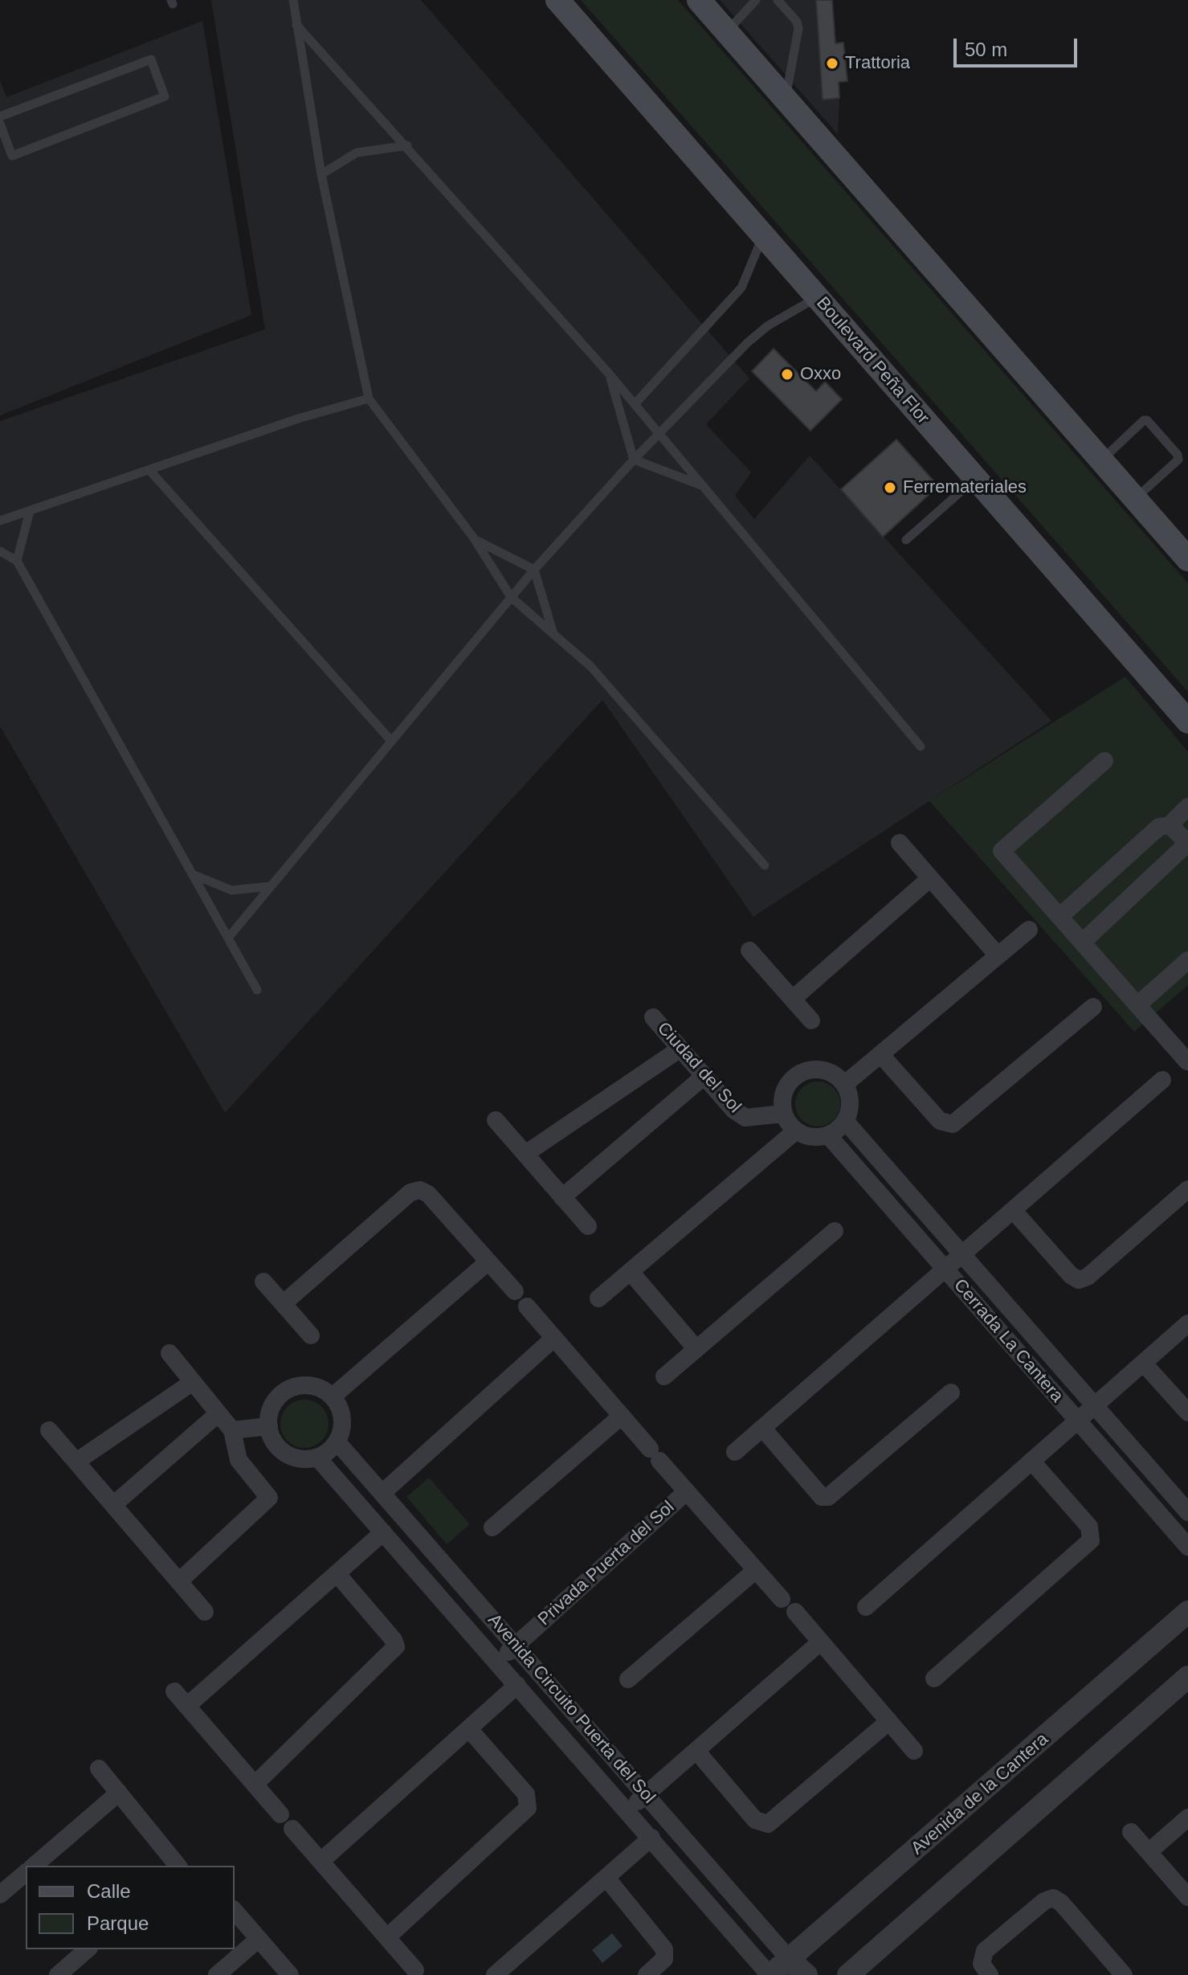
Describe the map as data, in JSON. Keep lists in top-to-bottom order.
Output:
{
  "streets": {
    "main road": ["Boulevard Peña Flor"],
    "street": [
      "Ciudad del Sol",
      "Cerrada La Cantera",
      "Privada Puerta del Sol",
      "Avenida Circuito Puerta del Sol",
      "Avenida de la Cantera"
    ]
  },
  "crossings": [
    ["Ciudad del Sol", "Cerrada La Cantera"],
    ["Privada Puerta del Sol", "Avenida Circuito Puerta del Sol"],
    ["Avenida Circuito Puerta del Sol", "Avenida de la Cantera"]
  ],
  "places": ["Trattoria", "Oxxo", "Ferremateriales"],
  "legend": ["Calle", "Parque"],
  "scale_bar": "50 m"
}
